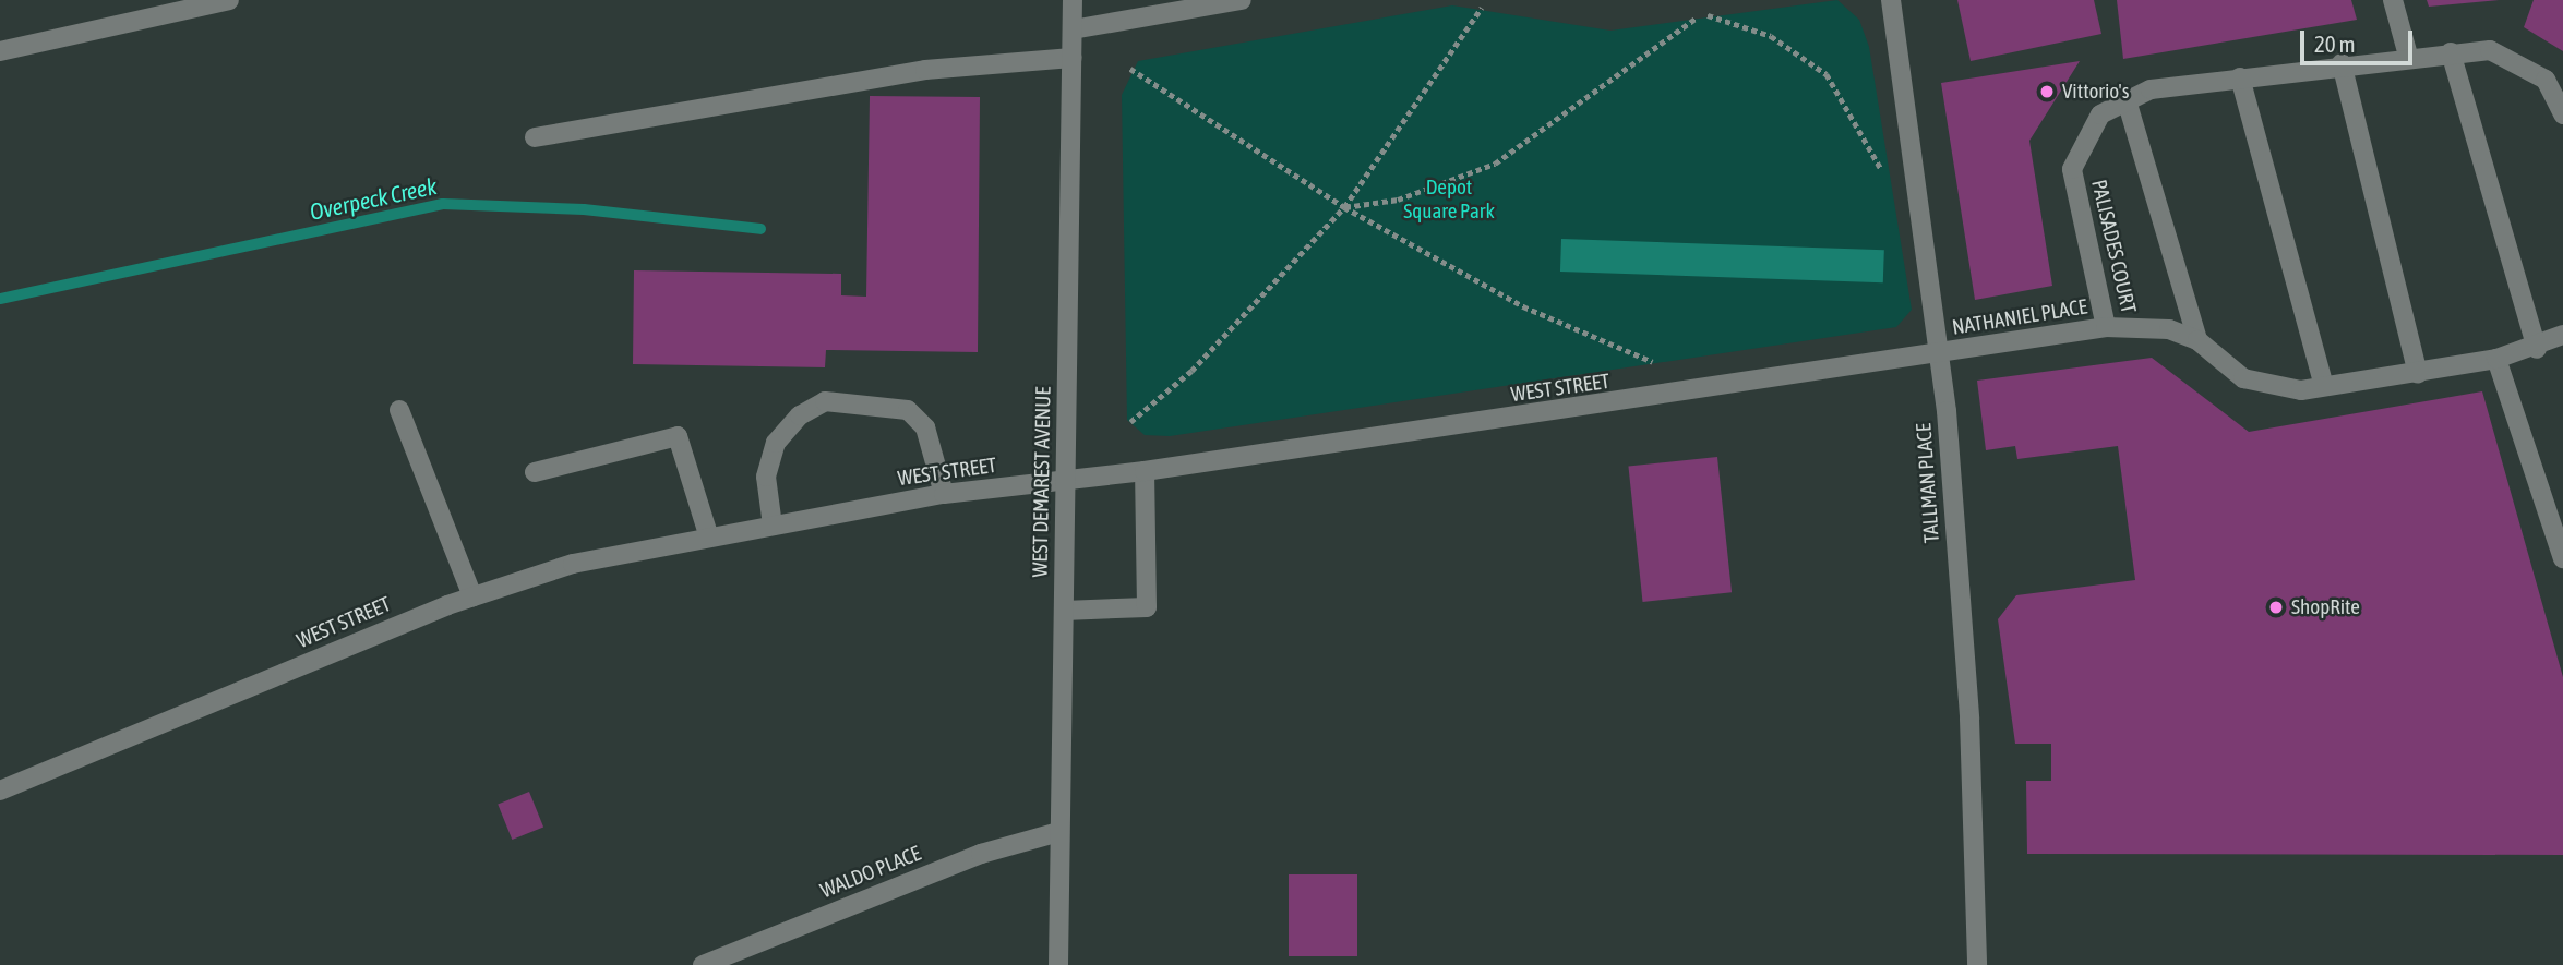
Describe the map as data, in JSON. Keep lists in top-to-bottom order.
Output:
{
  "streets": {
    "street": [
      "PALISADES COURT",
      "NATHANIEL PLACE",
      "WEST STREET",
      "WEST DEMAREST AVENUE",
      "TALLMAN PLACE",
      "WALDO PLACE"
    ]
  },
  "crossings": [
    ["PALISADES COURT", "NATHANIEL PLACE"],
    ["NATHANIEL PLACE", "WEST STREET"],
    ["NATHANIEL PLACE", "TALLMAN PLACE"],
    ["WEST STREET", "WEST DEMAREST AVENUE"],
    ["WEST STREET", "TALLMAN PLACE"],
    ["WEST DEMAREST AVENUE", "WALDO PLACE"]
  ],
  "water": ["Overpeck Creek"],
  "parks": ["Depot Square Park"],
  "places": ["Vittorio's", "ShopRite"],
  "scale_bar": "20 m"
}
